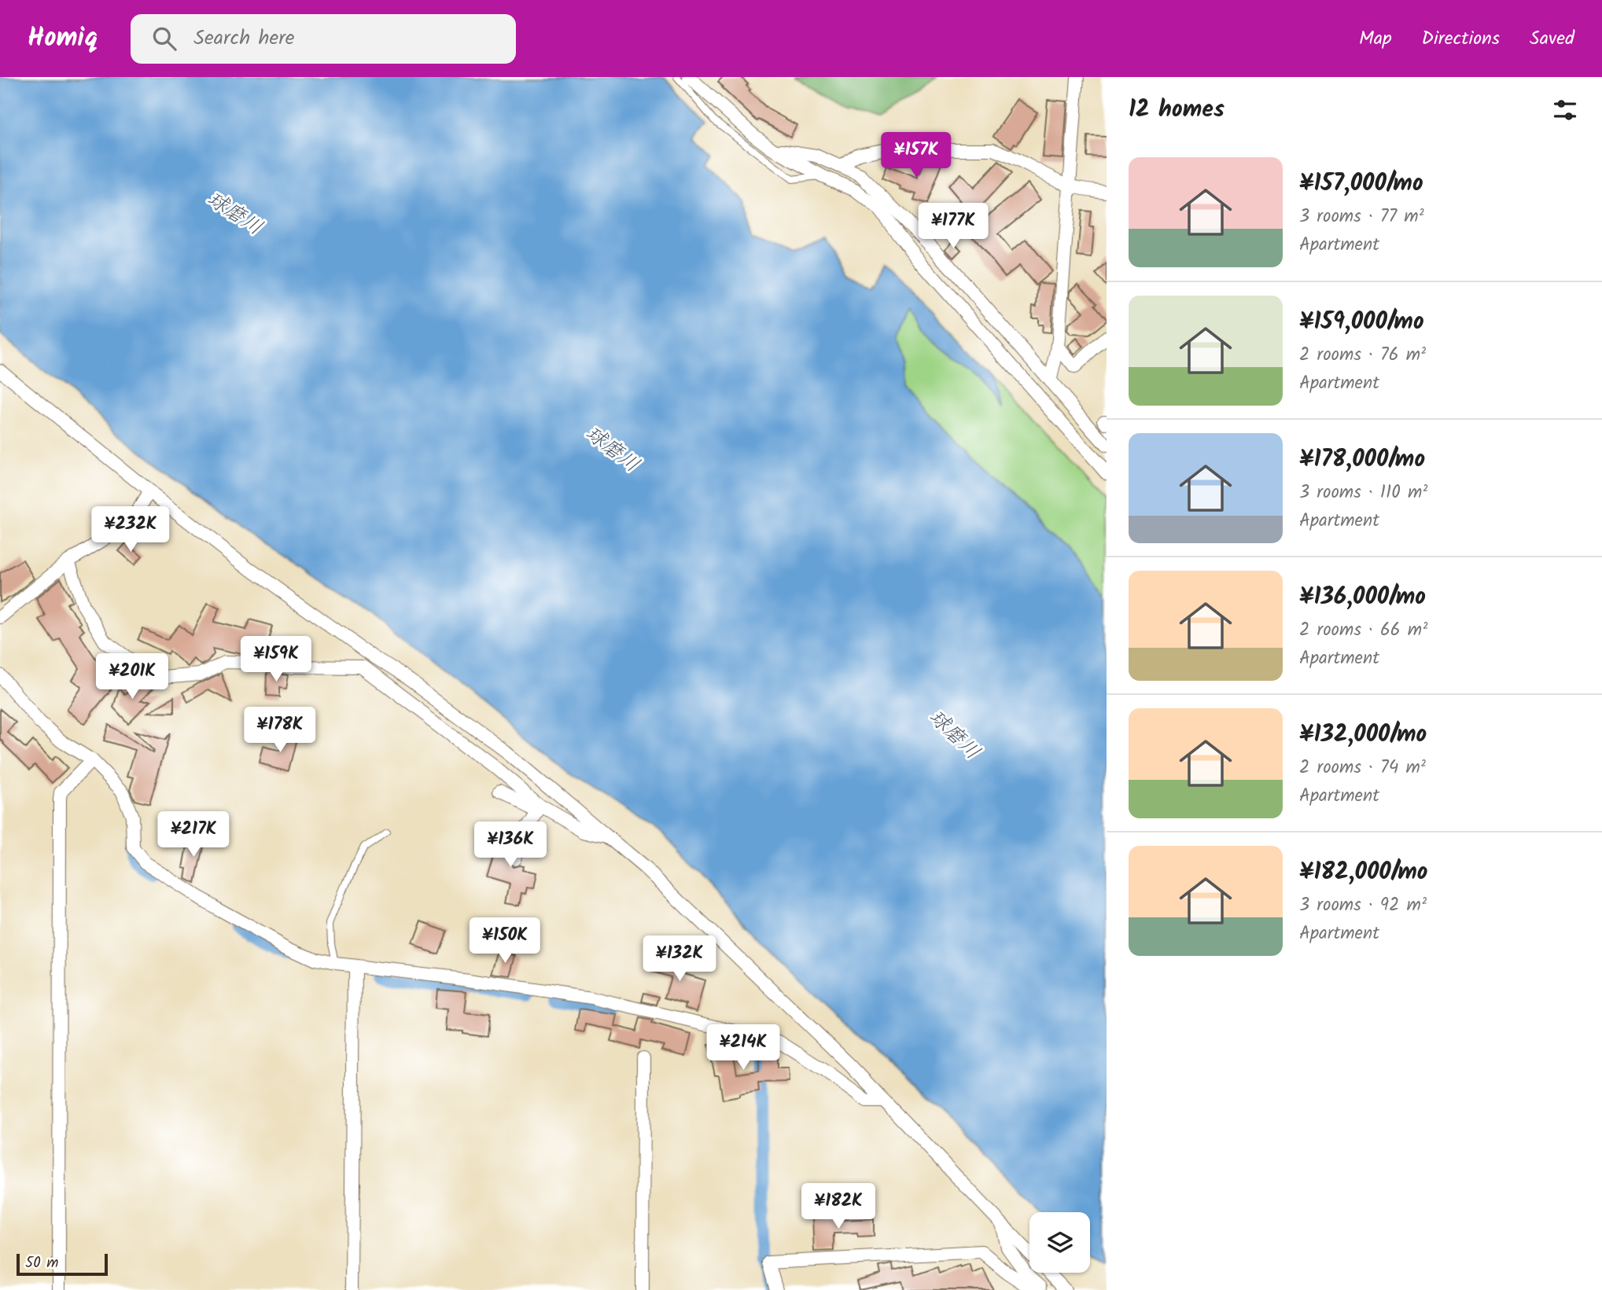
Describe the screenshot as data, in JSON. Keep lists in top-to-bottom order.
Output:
{
  "water": ["球磨川"],
  "scale_bar": "50 m",
  "page": {
    "header": "Homiq",
    "search": "Search here",
    "nav": ["Map", "Directions", "Saved"],
    "heading": "12 homes",
    "price": [
      "¥157K",
      "¥177K",
      "¥232K",
      "¥159K",
      "¥201K",
      "¥178K",
      "¥217K",
      "¥136K",
      "¥150K",
      "¥132K",
      "¥214K",
      "¥182K"
    ],
    "list": [
      {
        "name": "¥157,000/mo",
        "note": "3 rooms · 77 m² · Apartment"
      },
      {
        "name": "¥159,000/mo",
        "note": "2 rooms · 76 m² · Apartment"
      },
      {
        "name": "¥178,000/mo",
        "note": "3 rooms · 110 m² · Apartment"
      },
      {
        "name": "¥136,000/mo",
        "note": "2 rooms · 66 m² · Apartment"
      },
      {
        "name": "¥132,000/mo",
        "note": "2 rooms · 74 m² · Apartment"
      },
      {
        "name": "¥182,000/mo",
        "note": "3 rooms · 92 m² · Apartment"
      }
    ],
    "scale": "50 m"
  }
}
